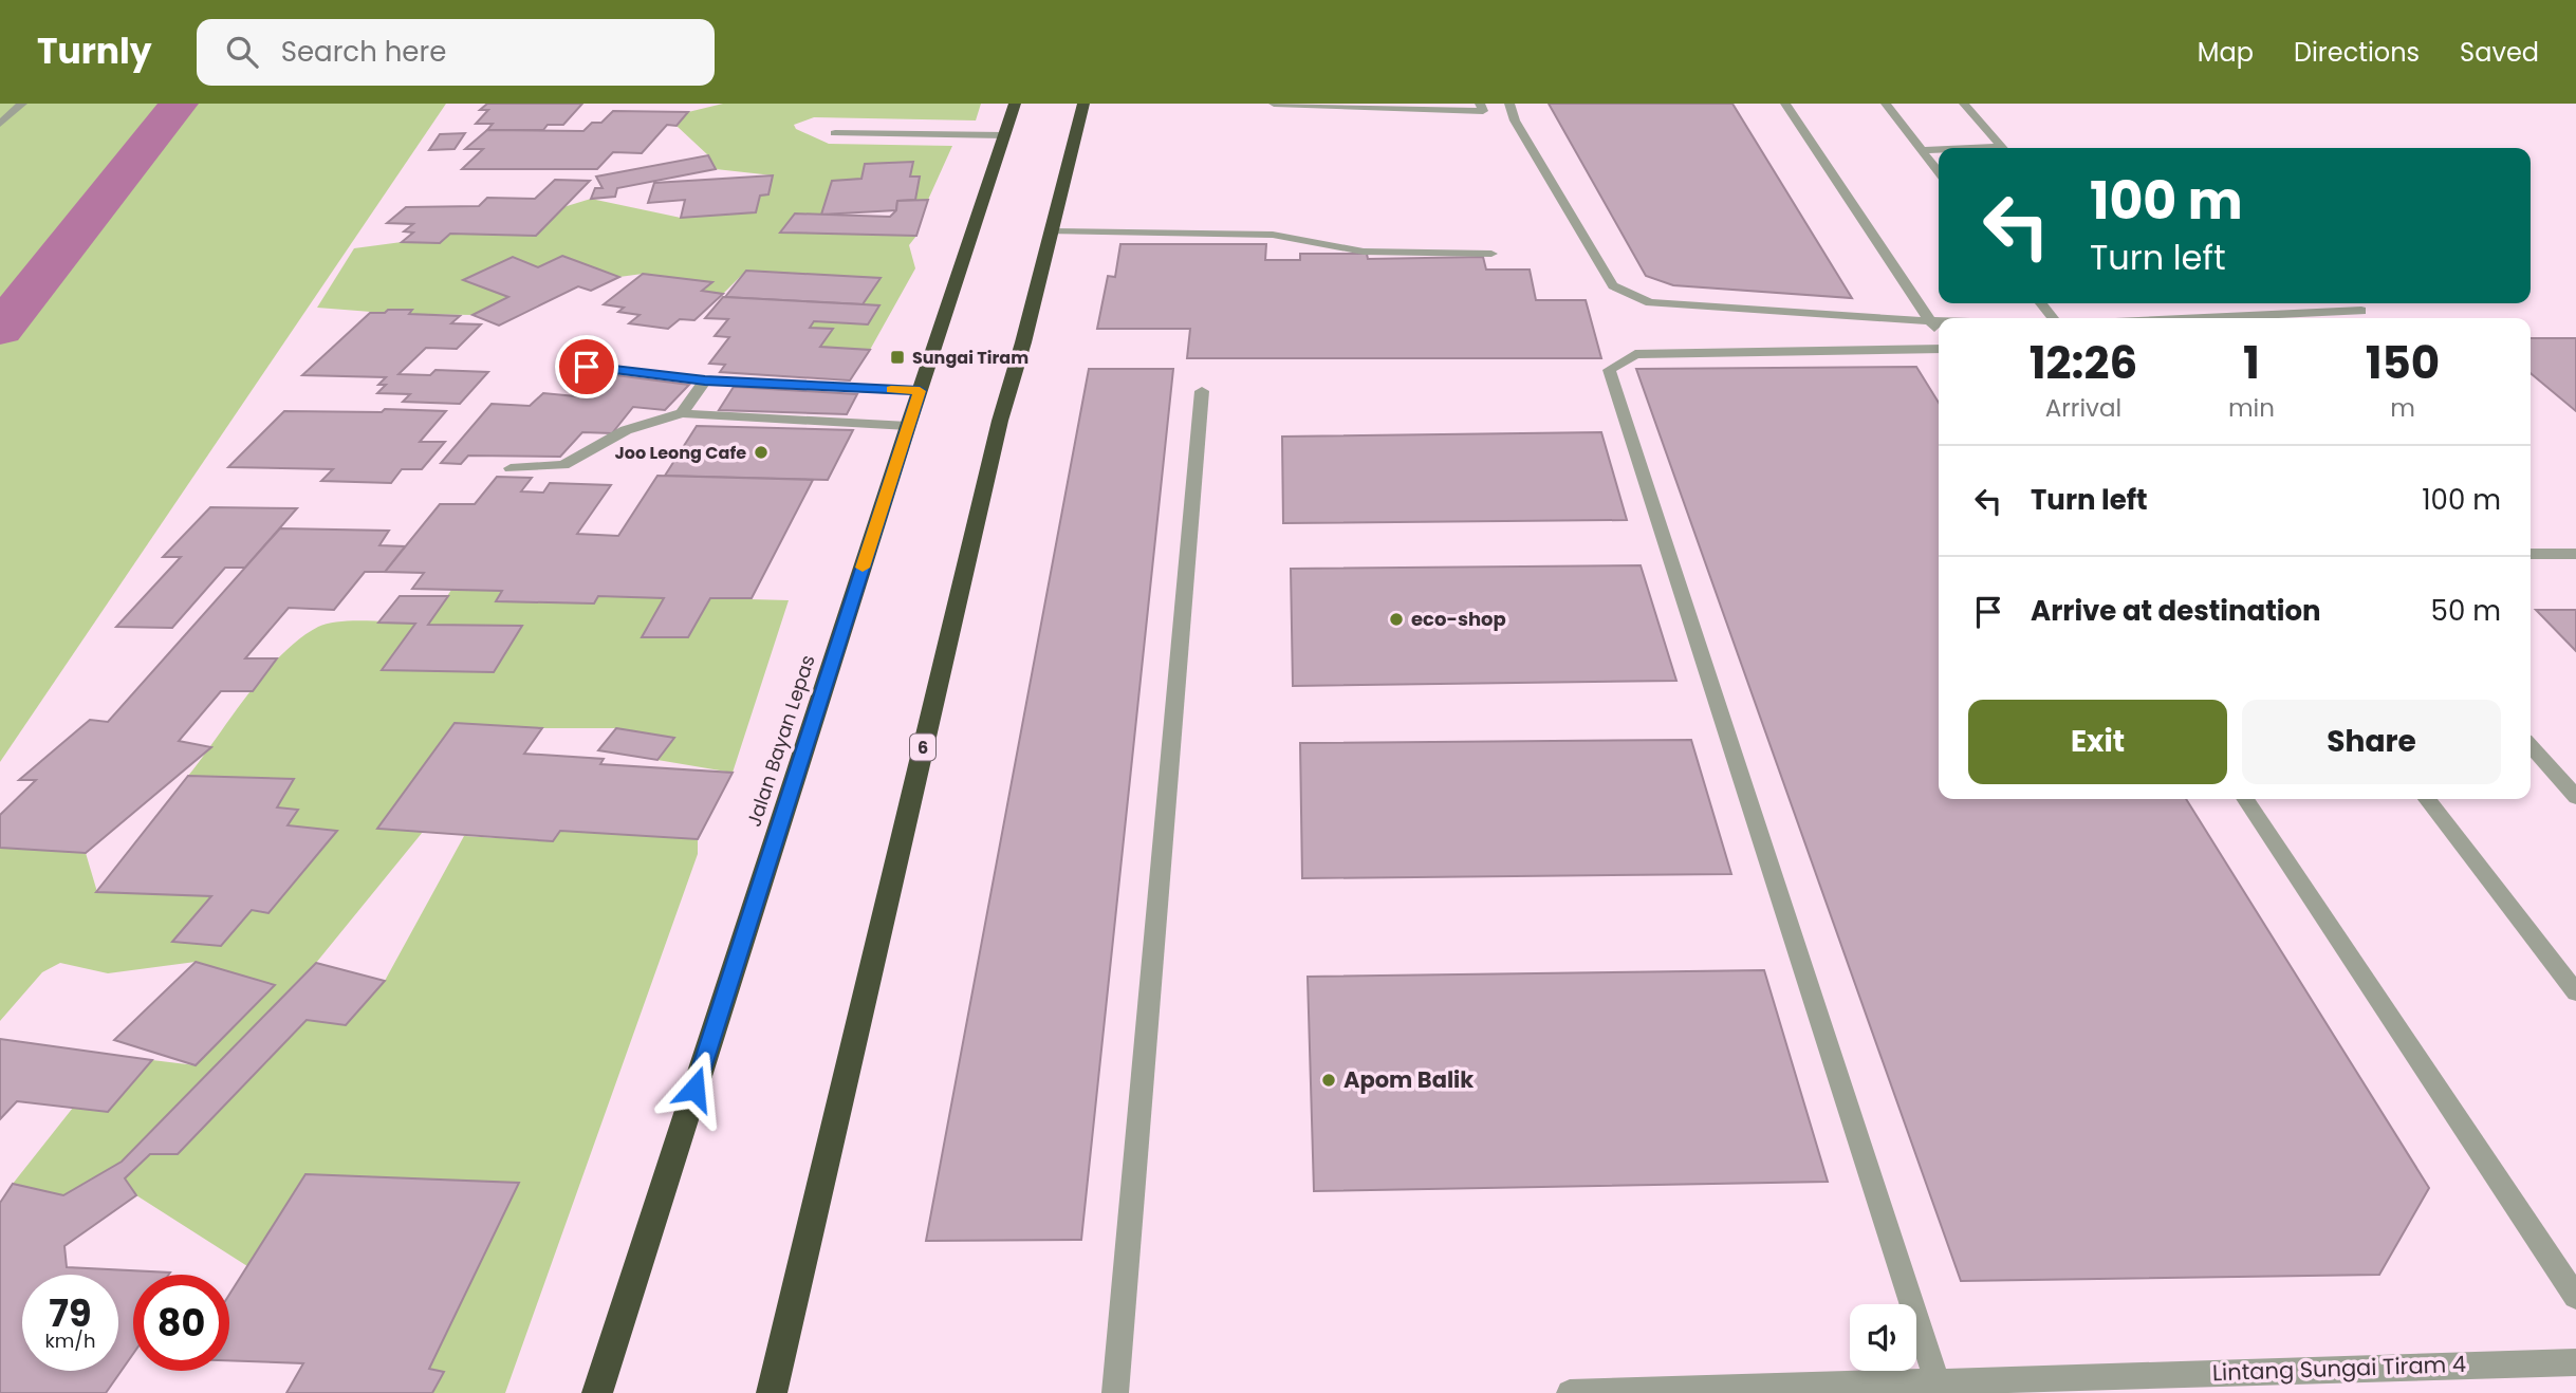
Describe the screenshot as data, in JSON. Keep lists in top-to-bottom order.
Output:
{
  "streets": {
    "highway": ["Jalan Bayan Lepas", "6"],
    "street": ["Lintang Sungai Tiram 4"]
  },
  "places": {
    "transit": ["Sungai Tiram"],
    "other": ["Joo Leong Cafe", "eco-shop", "Apom Balik"]
  },
  "page": {
    "header": "Turnly",
    "search": "Search here",
    "nav": ["Map", "Directions", "Saved"],
    "turn": ["100 m", "Turn left"],
    "eta": [
      "12:26",
      "Arrival",
      "1",
      "min",
      "150",
      "m"
    ],
    "list": [
      {
        "name": "Turn left",
        "value": "100 m"
      },
      {
        "name": "Arrive at destination",
        "value": "50 m"
      }
    ],
    "buttons": ["Exit", "Share"],
    "speed": "79 km/h",
    "limit": "80"
  }
}
